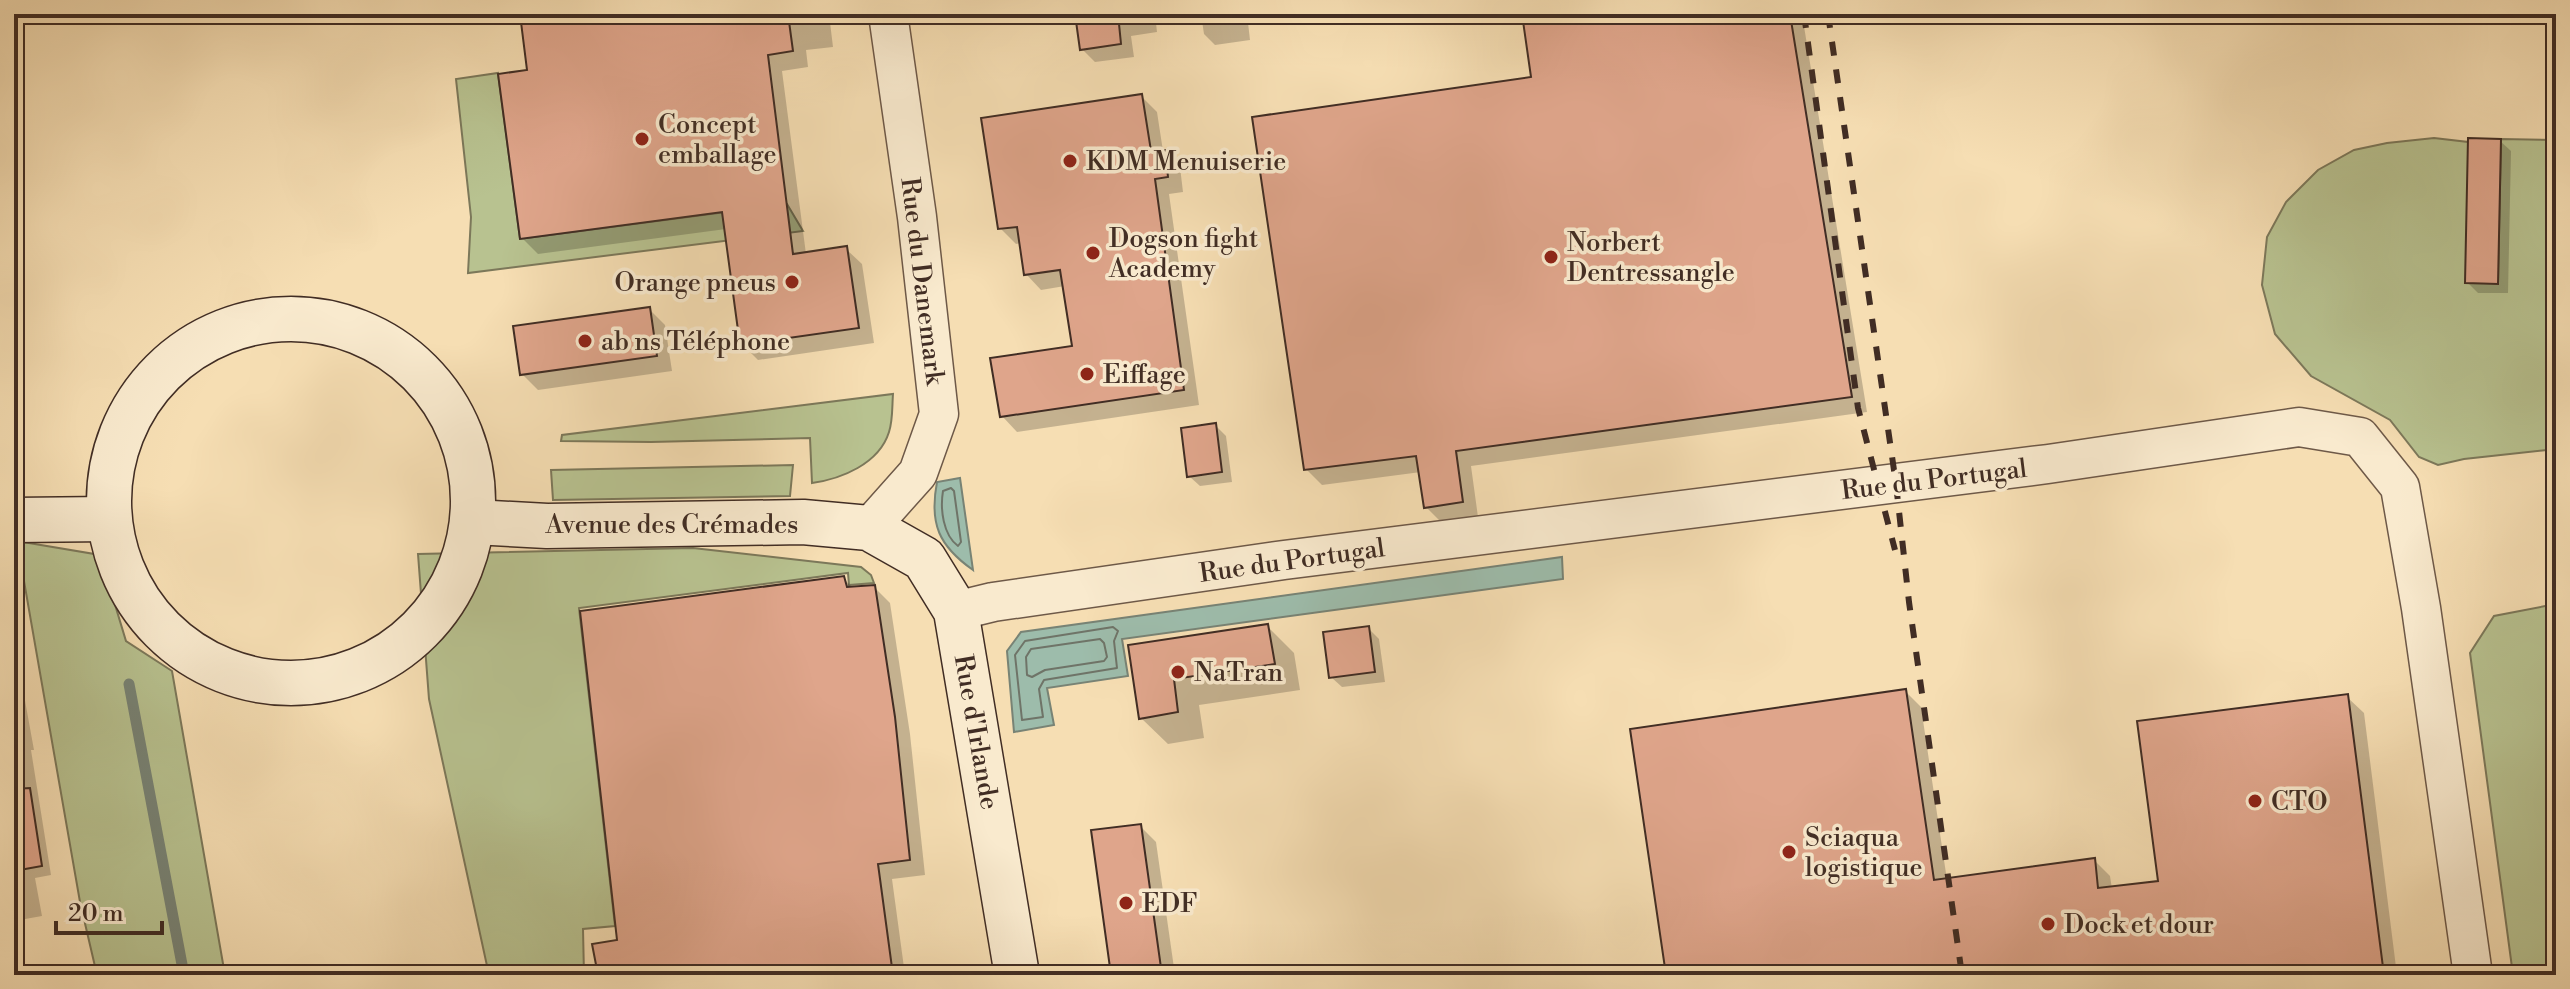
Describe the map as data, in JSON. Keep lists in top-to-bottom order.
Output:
{
  "streets": {
    "street": [
      "Rue du Danemark",
      "Rue du Portugal",
      "Avenue des Crémades",
      "Rue d'Irlande"
    ]
  },
  "crossings": [
    ["Rue du Danemark", "Avenue des Crémades"],
    ["Rue du Danemark", "Rue d'Irlande"],
    ["Rue du Portugal", "Rue d'Irlande"],
    ["Avenue des Crémades", "Rue d'Irlande"]
  ],
  "places": [
    "Concept emballage",
    "KDM Menuiserie",
    "Dogson fight Academy",
    "Norbert Dentressangle",
    "Orange pneus",
    "ab ns Téléphone",
    "Eiffage",
    "NaTran",
    "CTO",
    "Sciaqua logistique",
    "EDF",
    "Dock et dour"
  ],
  "scale_bar": "20 m"
}
